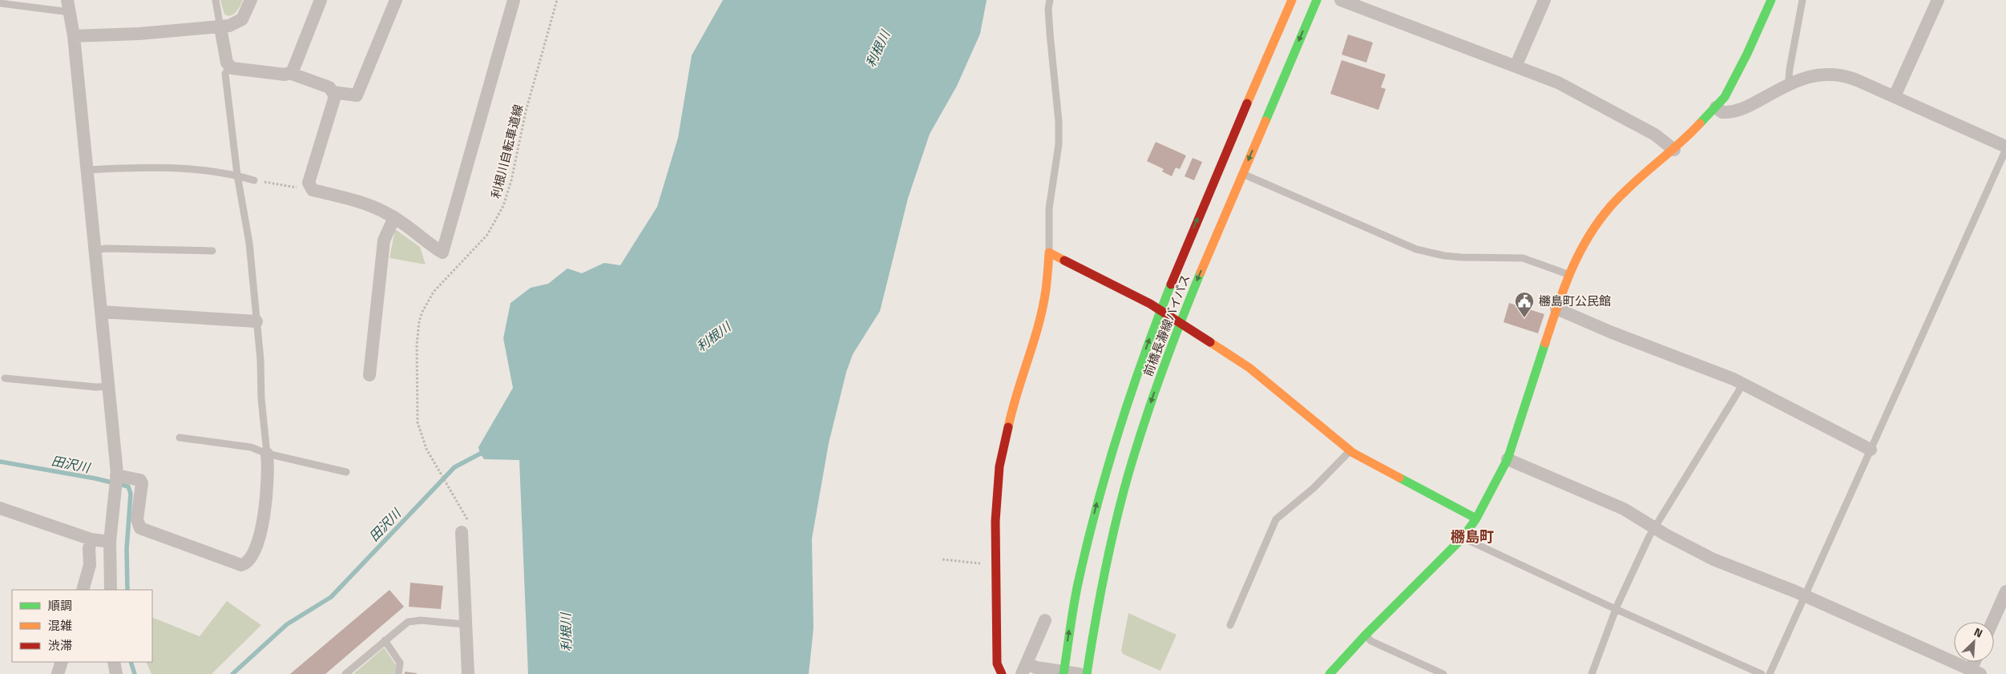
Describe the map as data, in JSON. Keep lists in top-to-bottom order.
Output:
{
  "streets": {
    "street": ["前橋長瀞線バイパス"],
    "path": ["利根川自転車道線"]
  },
  "districts": ["橳島町"],
  "water": ["利根川", "田沢川"],
  "places": {
    "public building": ["橳島町公民館"]
  },
  "legend": ["順調", "混雑", "渋滞"],
  "north": "top right"
}
